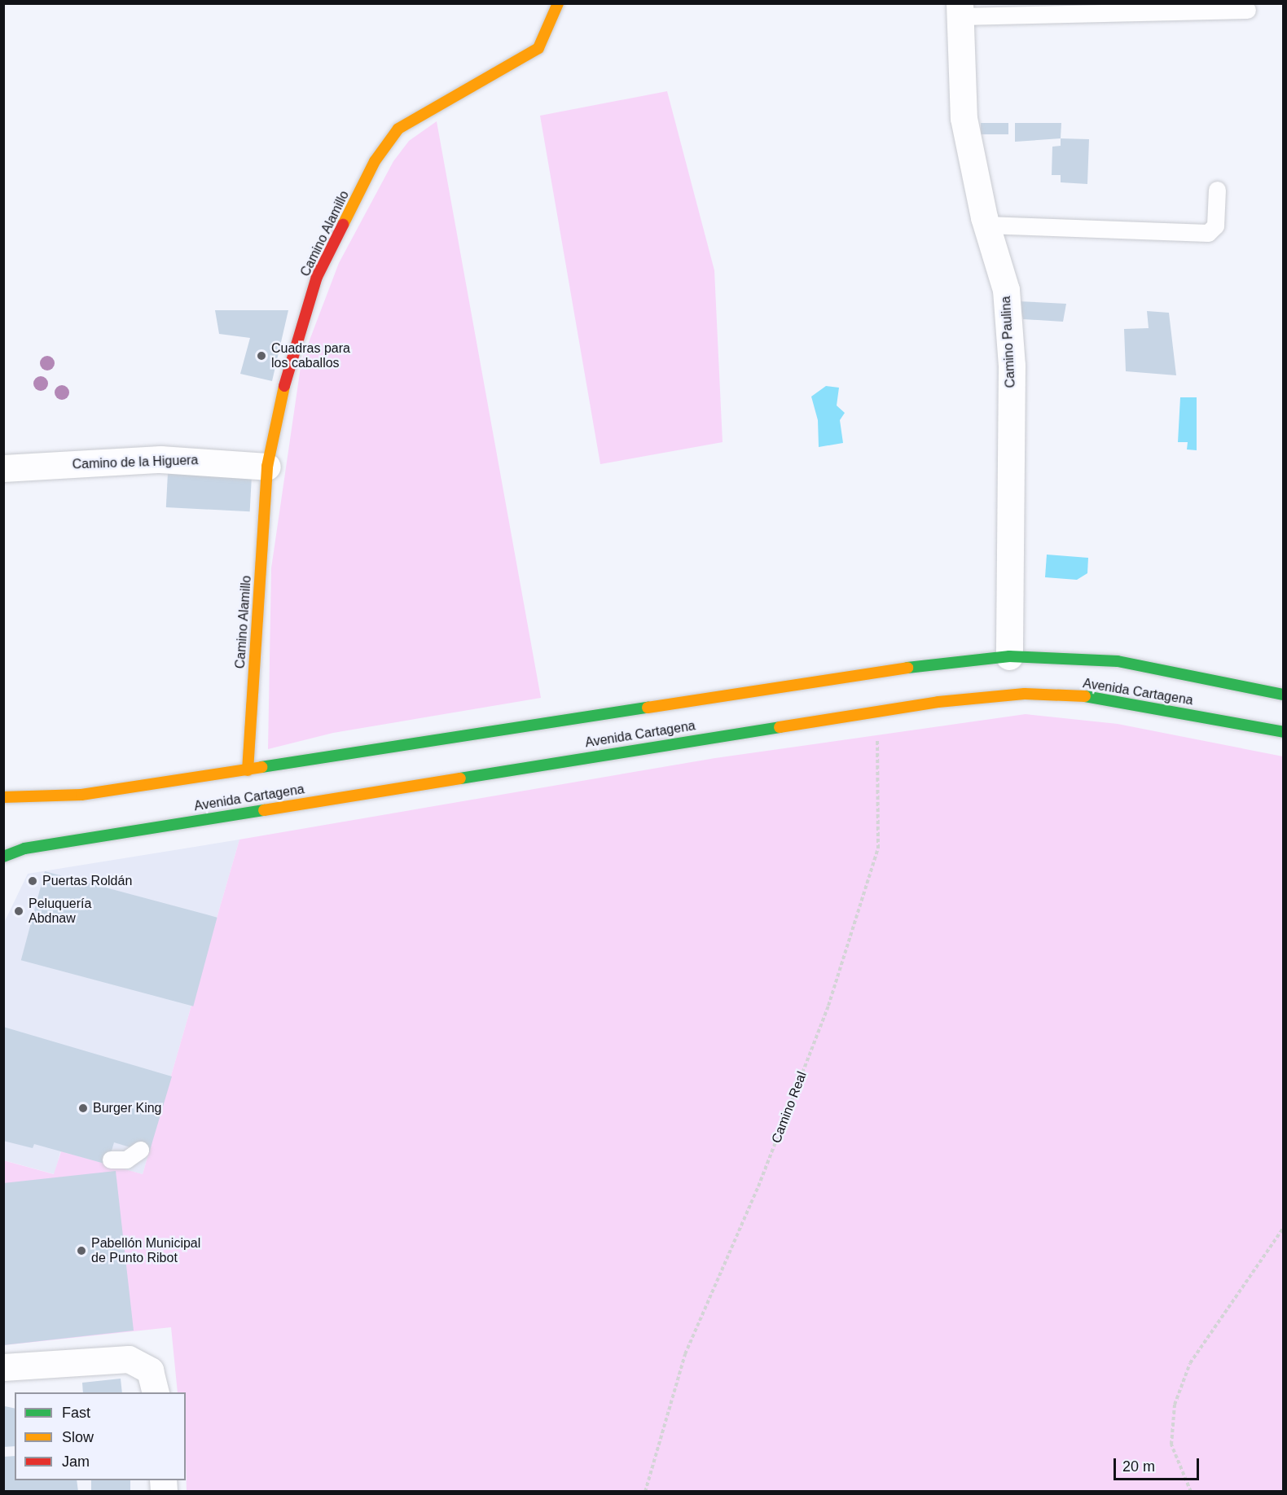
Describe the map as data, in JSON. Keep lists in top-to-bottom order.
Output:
{
  "streets": {
    "main road": ["Camino Alamillo", "Avenida Cartagena"],
    "street": ["Camino Paulina", "Camino de la Higuera"],
    "path": ["Camino Real"]
  },
  "crossings": [
    ["Camino Alamillo", "Camino de la Higuera"],
    ["Camino Alamillo", "Avenida Cartagena"],
    ["Camino Paulina", "Avenida Cartagena"],
    ["Avenida Cartagena", "Camino Real"]
  ],
  "places": [
    "Cuadras para los caballos",
    "Puertas Roldán",
    "Peluquería Abdnaw",
    "Burger King",
    "Pabellón Municipal de Punto Ribot"
  ],
  "legend": ["Fast", "Slow", "Jam"],
  "scale_bar": "20 m"
}
